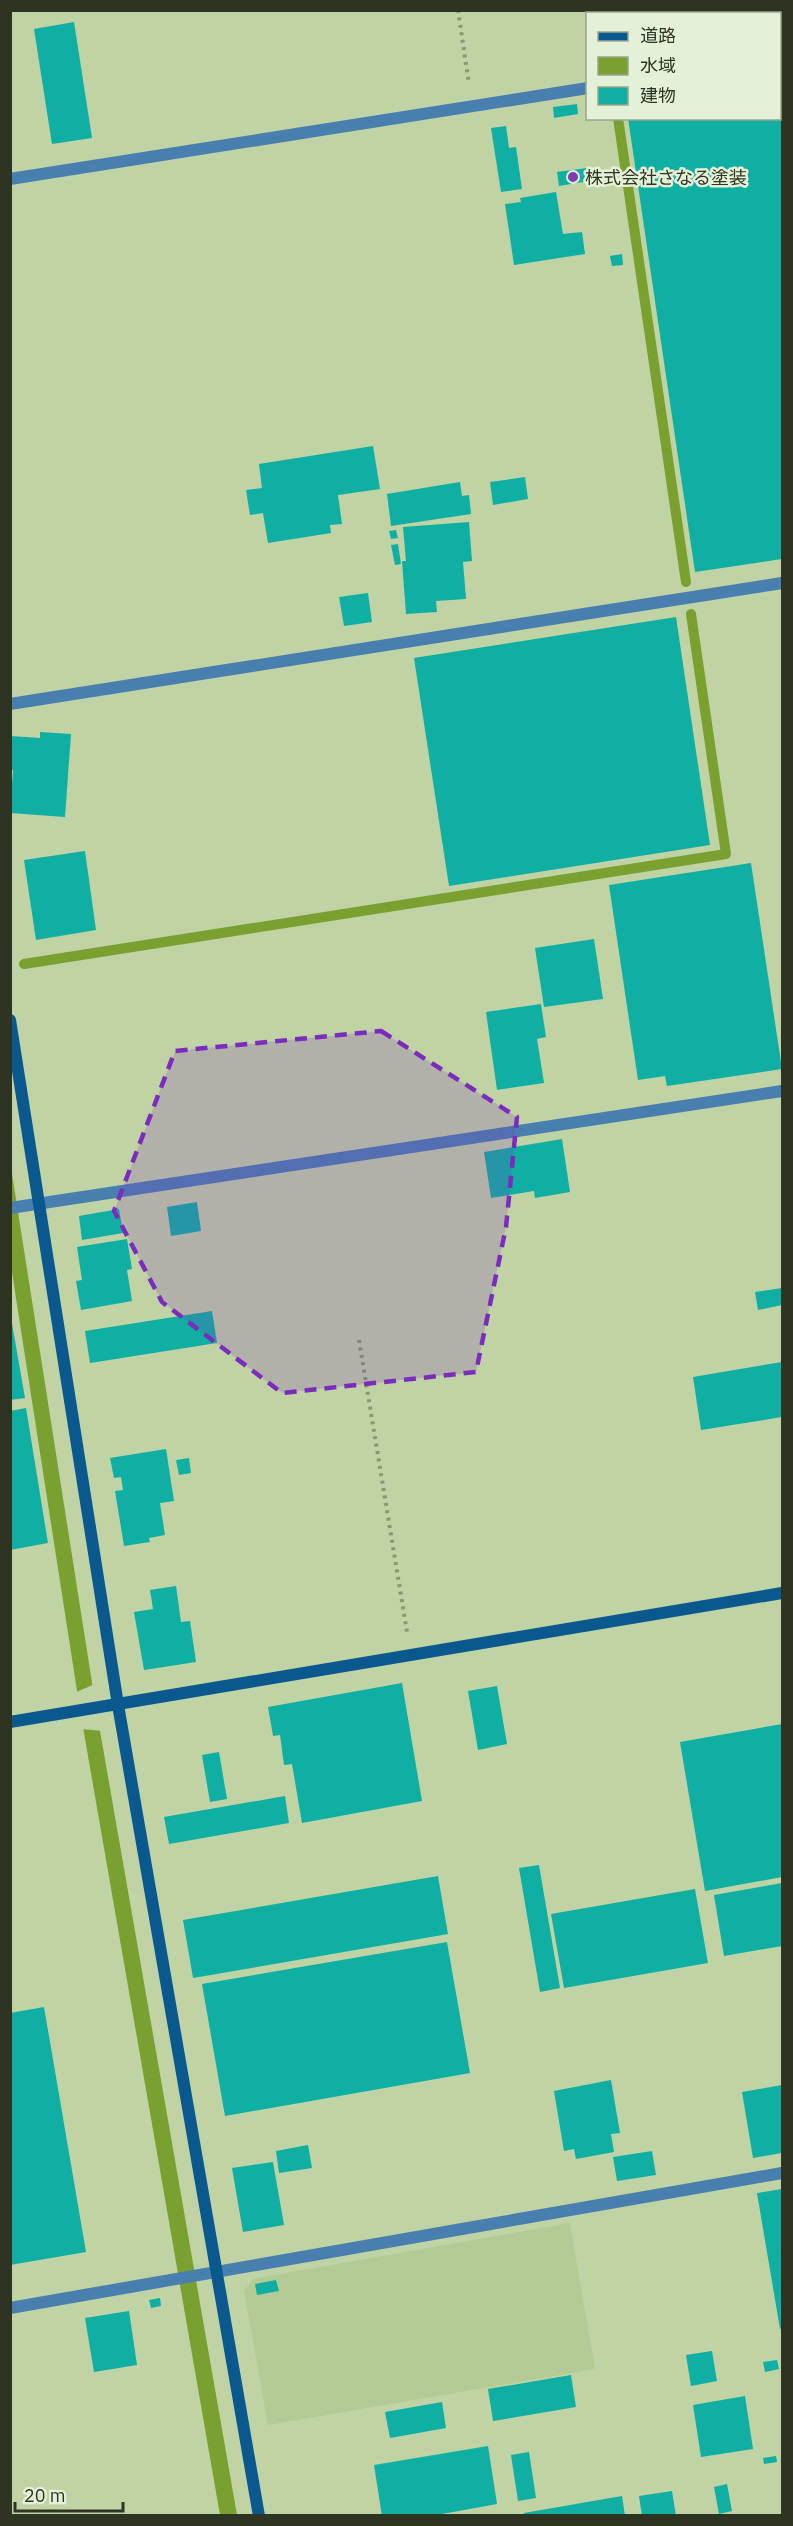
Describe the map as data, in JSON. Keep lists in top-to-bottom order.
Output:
{
  "places": ["株式会社さなる塗装"],
  "legend": ["道路", "水域", "建物"],
  "scale_bar": "20 m"
}
